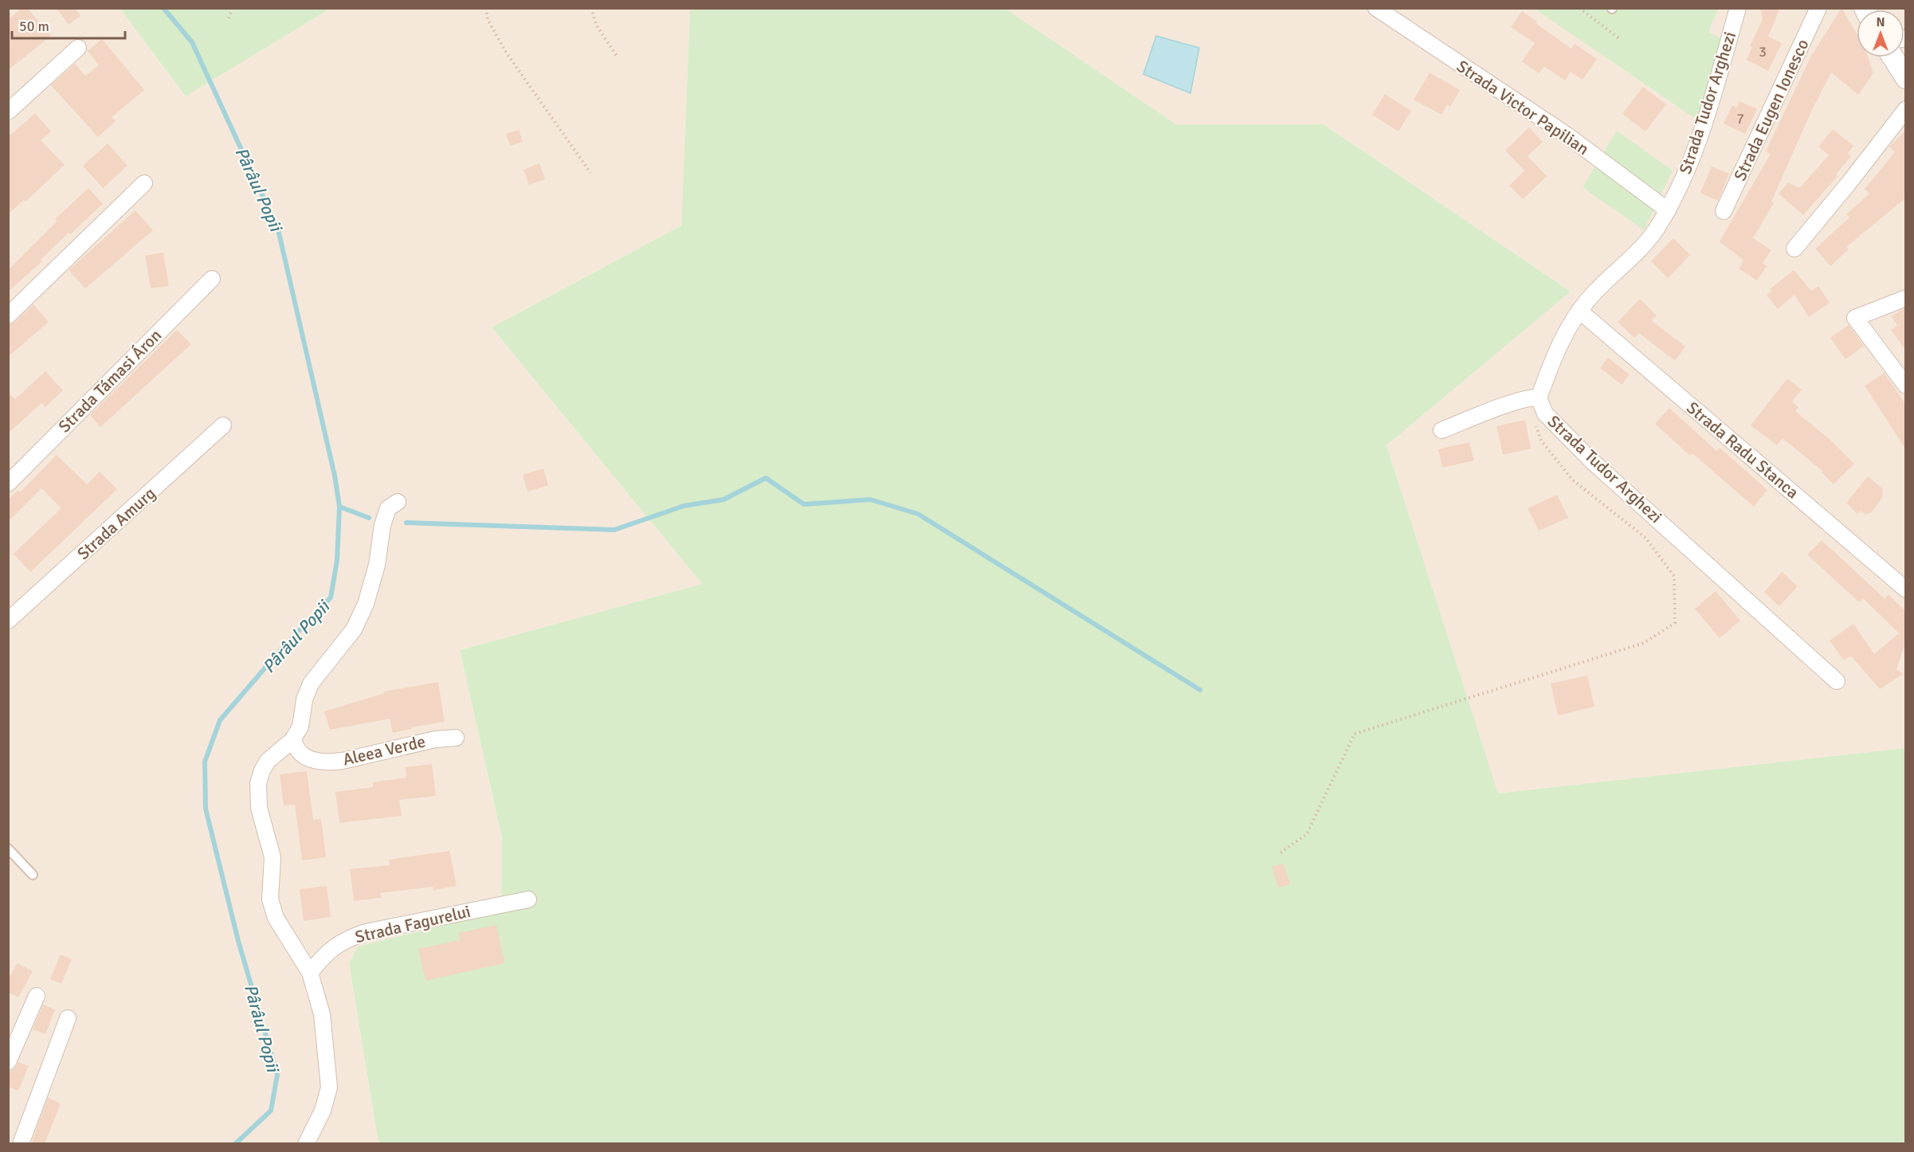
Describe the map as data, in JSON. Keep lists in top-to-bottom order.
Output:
{
  "streets": {
    "street": [
      "Strada Tudor Arghezi",
      "Strada Victor Papilian",
      "Strada Eugen Ionesco",
      "Strada Támasi Áron",
      "Strada Radu Stanca",
      "Strada Amurg",
      "Aleea Verde",
      "Strada Fagurelui"
    ]
  },
  "crossings": [
    ["Strada Tudor Arghezi", "Strada Victor Papilian"],
    ["Strada Tudor Arghezi", "Strada Radu Stanca"]
  ],
  "water": ["Pârâul Popii"],
  "house_numbers": ["3", "7"],
  "scale_bar": "50 m",
  "north": "top"
}
